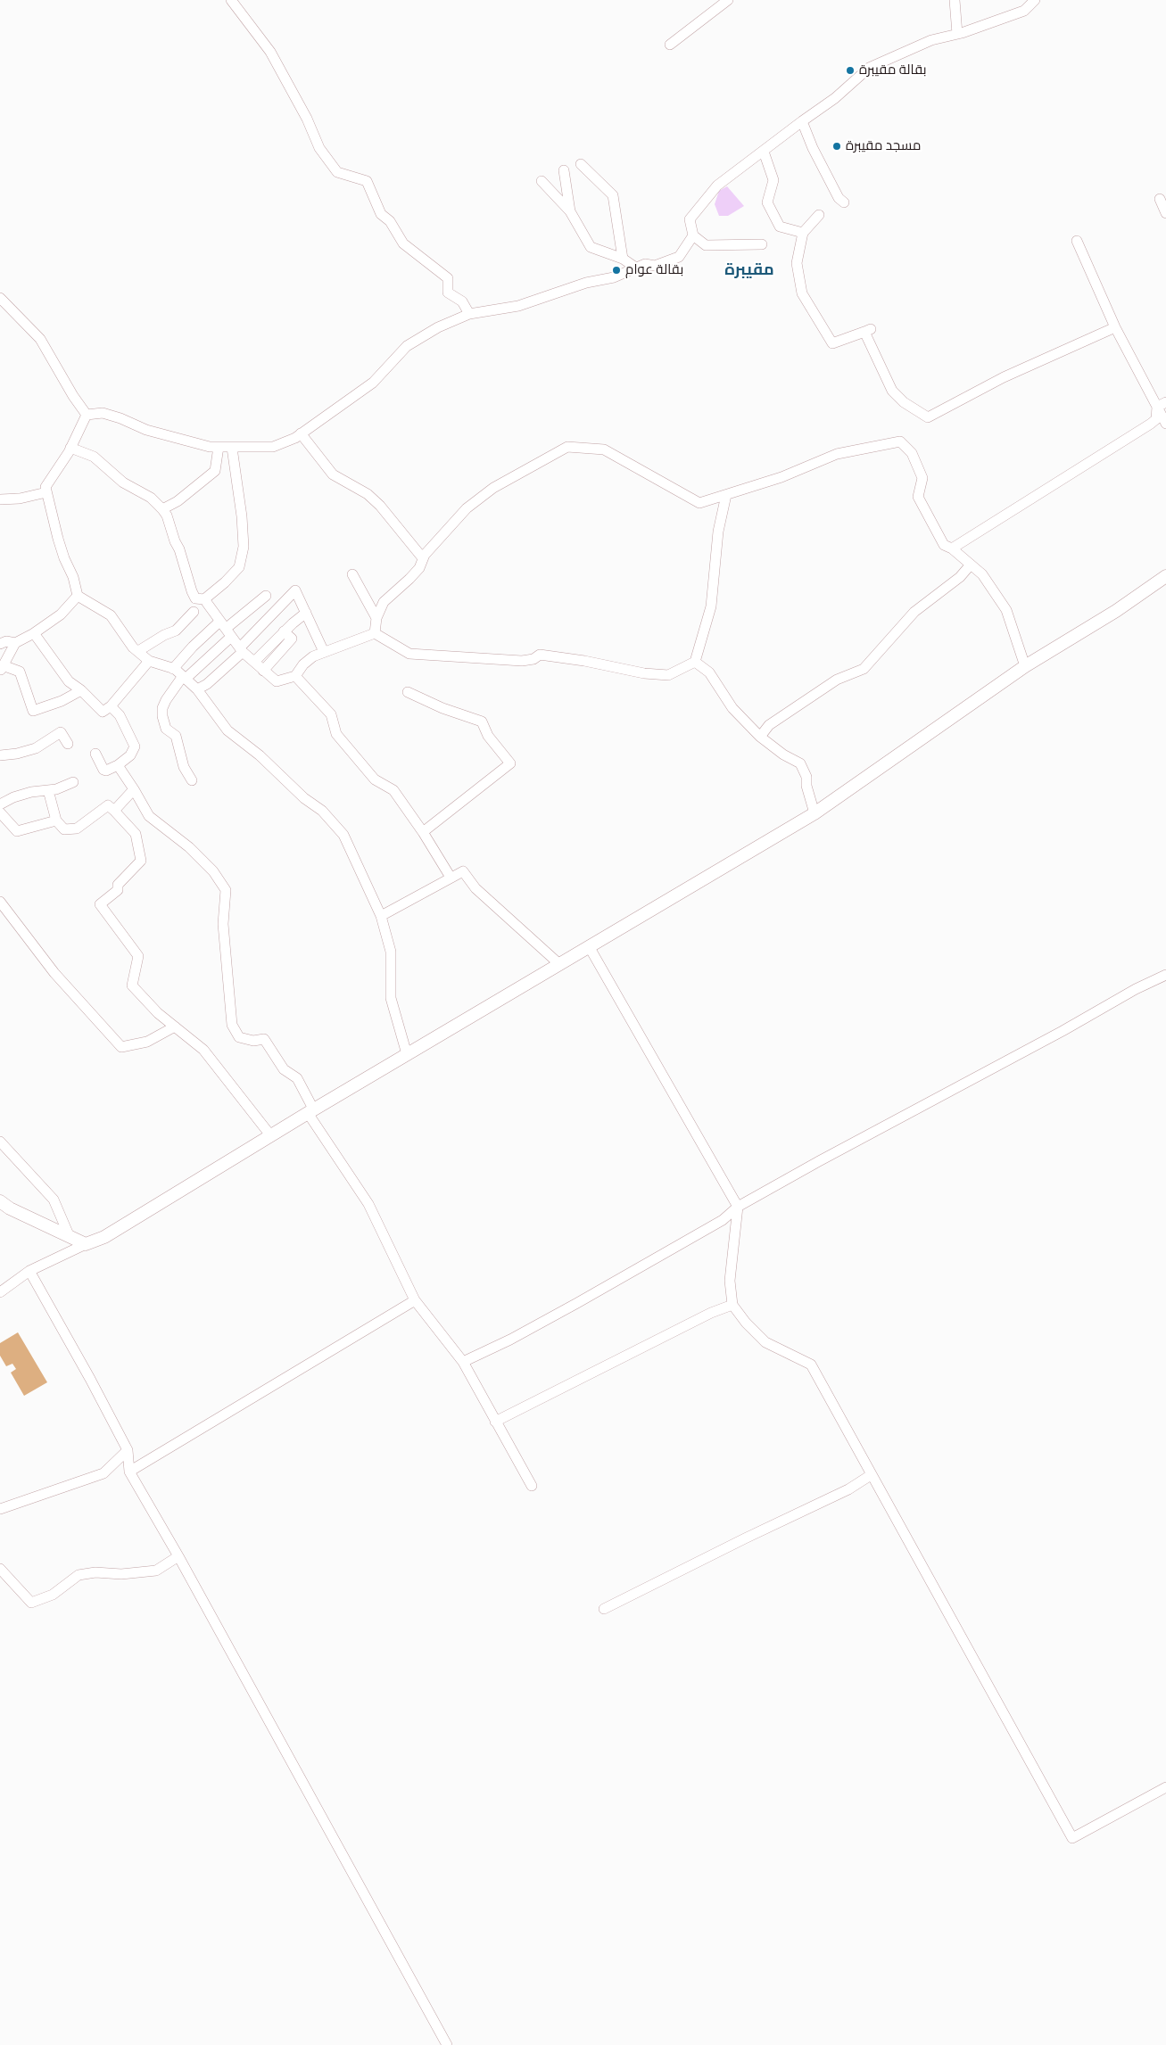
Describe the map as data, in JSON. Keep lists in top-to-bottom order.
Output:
{
  "districts": ["مقيبرة"],
  "places": ["بقالة مقيبرة", "مسجد مقيبرة", "بقالة عوام"]
}
